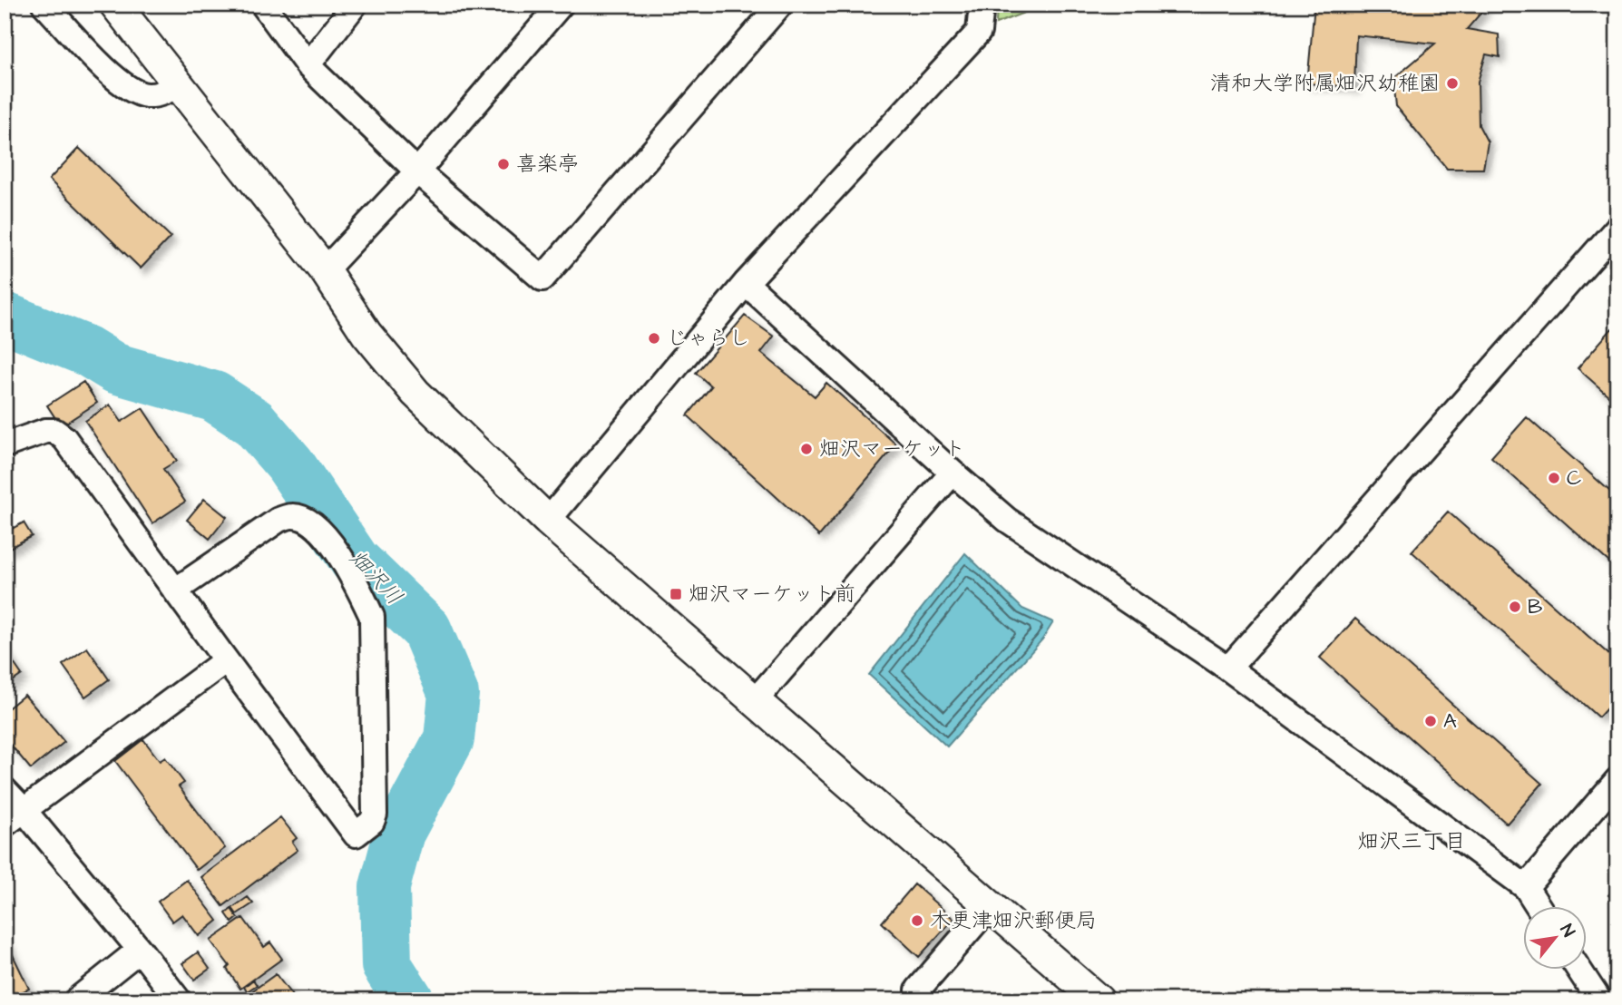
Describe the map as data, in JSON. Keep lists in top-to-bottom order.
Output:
{
  "districts": ["畑沢三丁目"],
  "water": ["畑沢川"],
  "places": {
    "other": [
      "清和大学附属畑沢幼稚園",
      "喜楽亭",
      "じゃらし",
      "畑沢マーケット",
      "C",
      "B",
      "A",
      "木更津畑沢郵便局"
    ],
    "transit": ["畑沢マーケット前"]
  },
  "north": "top right"
}
